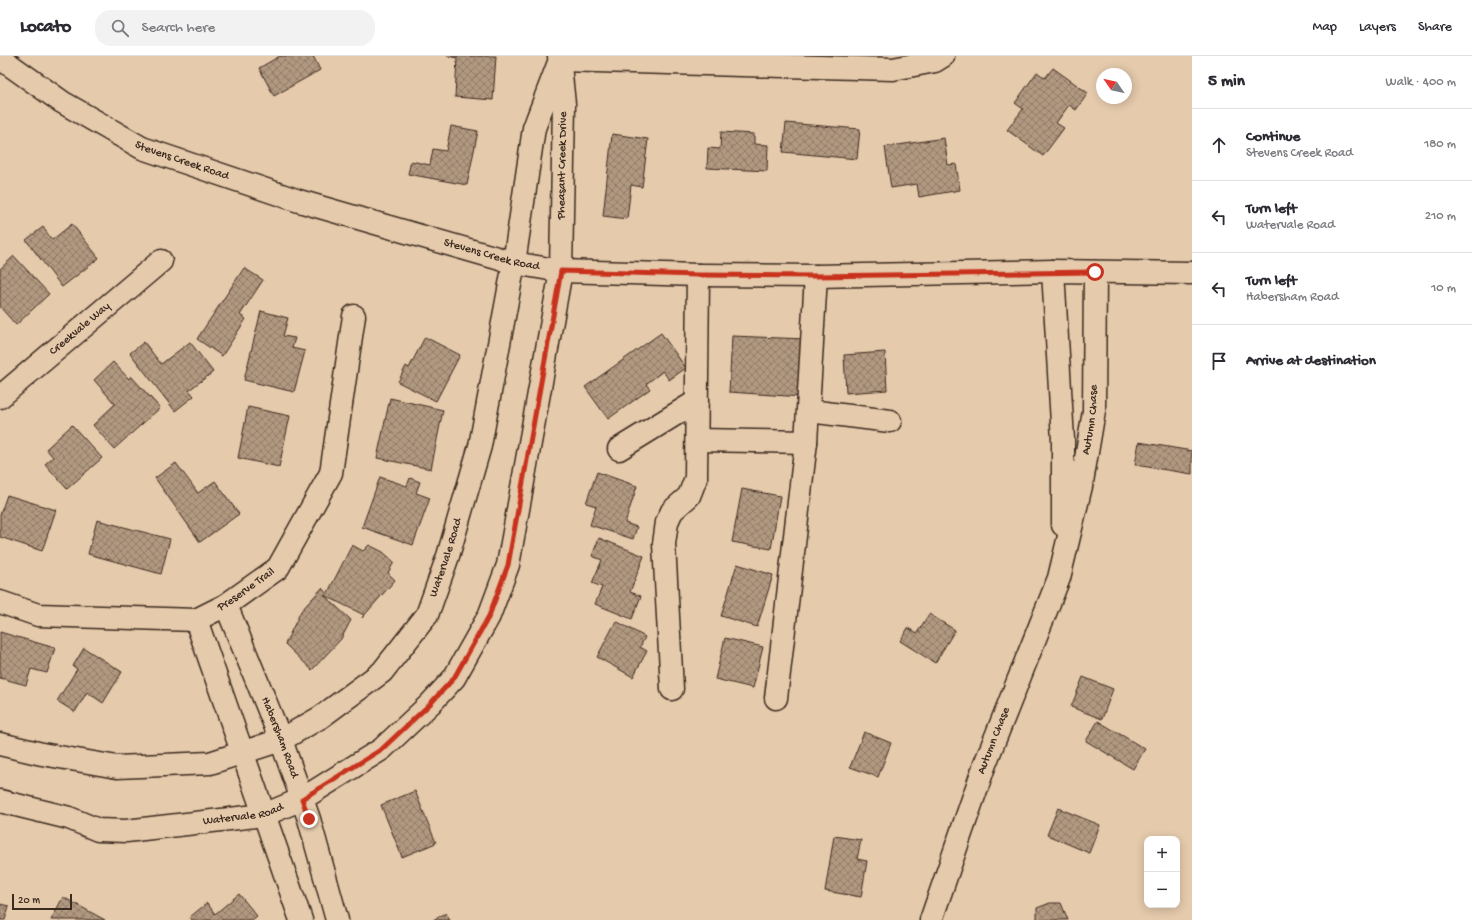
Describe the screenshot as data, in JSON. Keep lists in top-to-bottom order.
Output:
{
  "streets": {
    "street": [
      "Stevens Creek Road",
      "Pheasant Creek Drive",
      "Creekvale Way",
      "Autumn Chase",
      "Watervale Road",
      "Preserve Trail",
      "Habersham Road"
    ]
  },
  "crossings": [
    ["Stevens Creek Road", "Pheasant Creek Drive"],
    ["Stevens Creek Road", "Autumn Chase"],
    ["Stevens Creek Road", "Watervale Road"],
    ["Pheasant Creek Drive", "Watervale Road"],
    ["Watervale Road", "Habersham Road"],
    ["Preserve Trail", "Habersham Road"]
  ],
  "scale_bar": "20 m",
  "north": "top left",
  "page": {
    "header": "Locato",
    "search": "Search here",
    "nav": ["Map", "Layers", "Share"],
    "heading": ["5 min", "Walk · 400 m"],
    "list": [
      ["Continue", "Stevens Creek Road", "180 m"],
      ["Turn left", "Watervale Road", "210 m"],
      ["Turn left", "Habersham Road", "10 m"],
      "Arrive at destination"
    ],
    "map_buttons": ["+", "−"],
    "scale": "20 m"
  }
}
